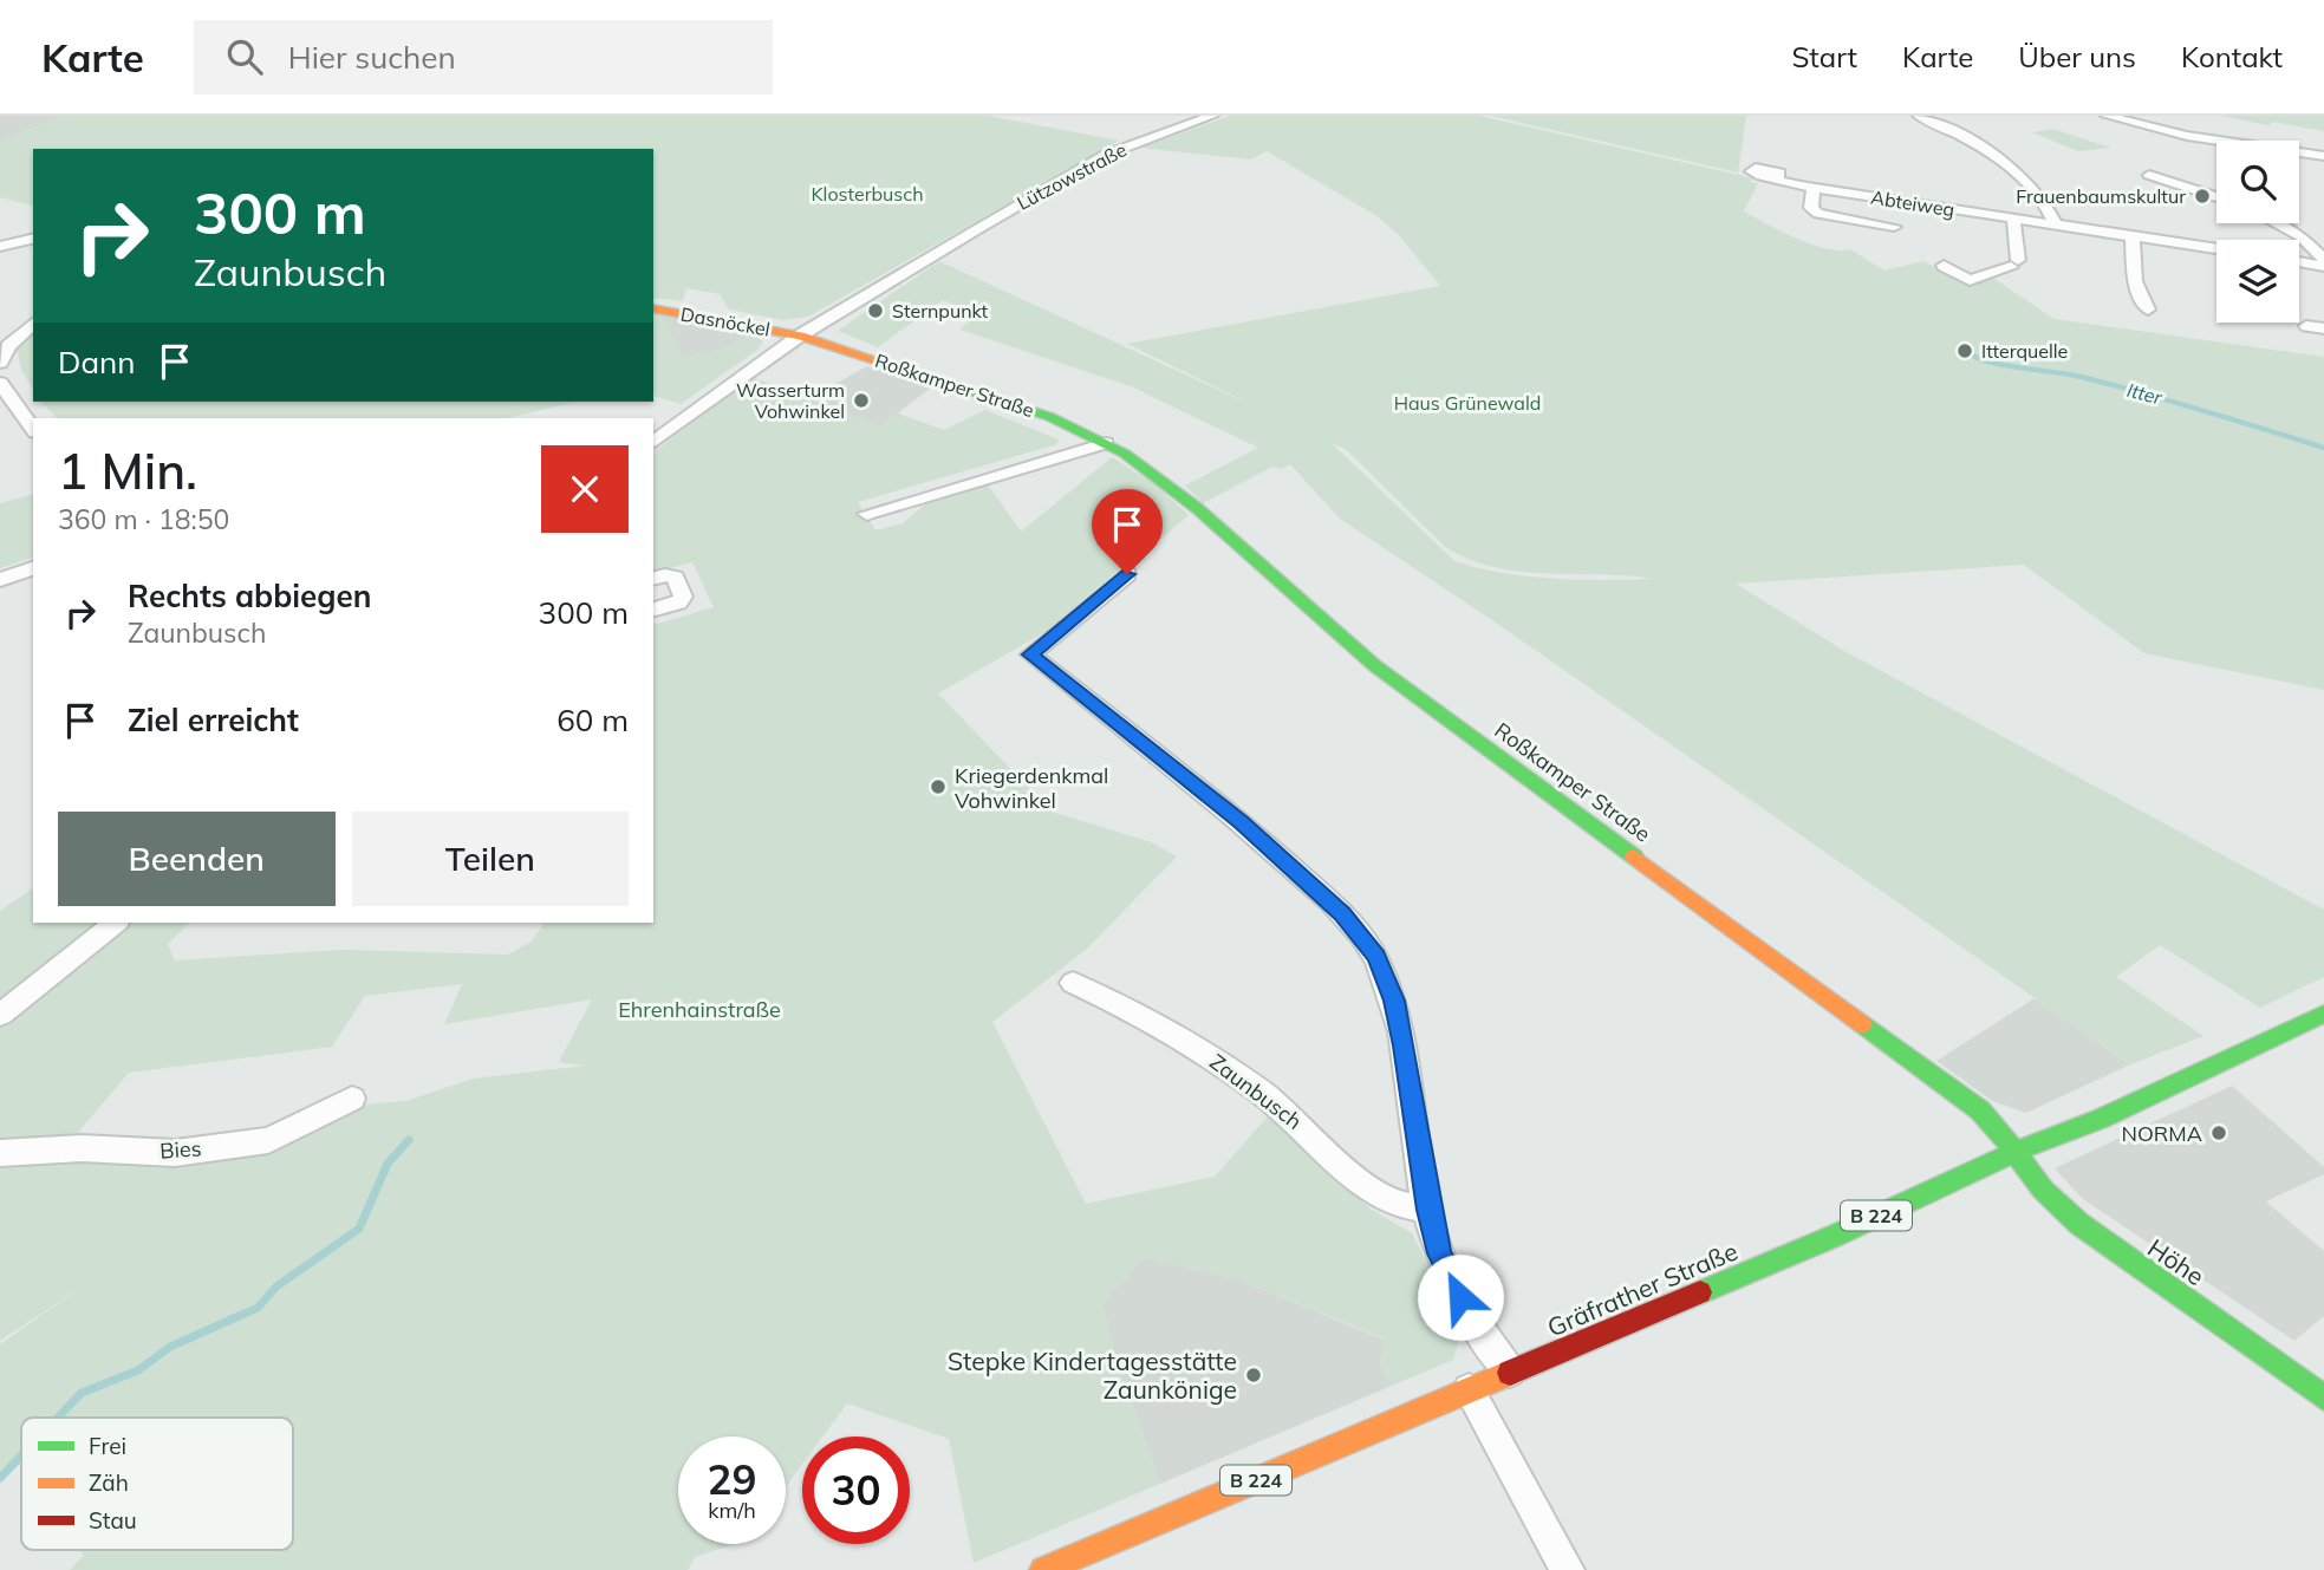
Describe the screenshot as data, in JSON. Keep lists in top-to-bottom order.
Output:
{
  "streets": {
    "street": [
      "Lützowstraße",
      "Abteiweg",
      "Dasnöckel",
      "Roßkamper Straße",
      "Zaunbusch",
      "Bies",
      "B 224",
      "Höhe",
      "Gräfrather Straße"
    ]
  },
  "crossings": [
    ["Lützowstraße", "Dasnöckel"],
    ["Lützowstraße", "Roßkamper Straße"],
    ["Dasnöckel", "Roßkamper Straße"],
    ["Roßkamper Straße", "Höhe"],
    ["Roßkamper Straße", "Gräfrather Straße"],
    ["Höhe", "Gräfrather Straße"]
  ],
  "water": ["Itter"],
  "parks": ["Klosterbusch", "Haus Grünewald", "Ehrenhainstraße"],
  "places": [
    "Frauenbaumskultur",
    "Sternpunkt",
    "Itterquelle",
    "Wasserturm Vohwinkel",
    "Kriegerdenkmal Vohwinkel",
    "NORMA",
    "Stepke Kindertagesstätte Zaunkönige"
  ],
  "legend": ["Frei", "Zäh", "Stau"],
  "page": {
    "header": "Karte",
    "search": "Hier suchen",
    "nav": [
      "Start",
      "Karte",
      "Über uns",
      "Kontakt"
    ],
    "turn": ["300 m", "Zaunbusch"],
    "then": "Dann",
    "heading": ["1 Min.", "360 m · 18:50"],
    "list": [
      {
        "name": "Rechts abbiegen",
        "note": "Zaunbusch",
        "value": "300 m"
      },
      {
        "name": "Ziel erreicht",
        "value": "60 m"
      }
    ],
    "buttons": ["Beenden", "Teilen"],
    "speed": "29 km/h",
    "limit": "30"
  }
}
